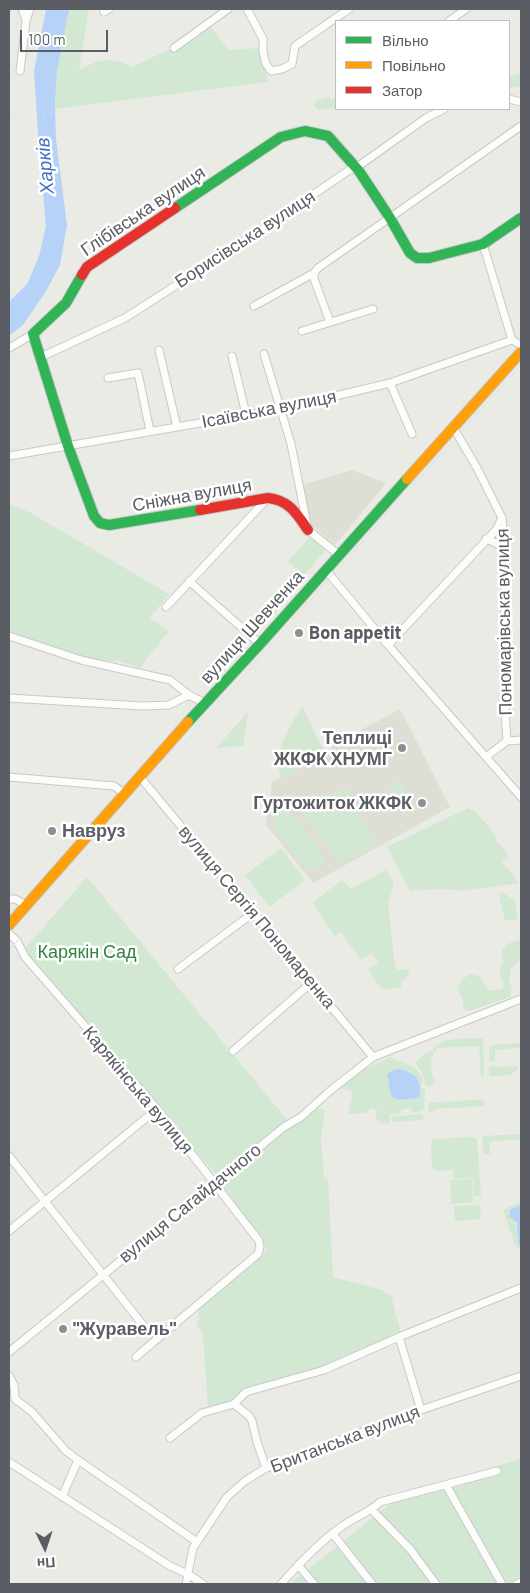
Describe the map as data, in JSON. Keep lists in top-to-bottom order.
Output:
{
  "streets": {
    "street": [
      "Глібівська вулиця",
      "Борисівська вулиця",
      "Ісаївська вулиця",
      "Сніжна вулиця",
      "Пономарівська вулиця",
      "вулиця Шевченка",
      "вулиця Сергія Пономаренка",
      "Карякінська вулиця",
      "вулиця Сагайдачного",
      "Британська вулиця"
    ]
  },
  "crossings": [
    ["Глібівська вулиця", "Борисівська вулиця"],
    ["Ісаївська вулиця", "Сніжна вулиця"],
    ["Пономарівська вулиця", "вулиця Шевченка"],
    ["вулиця Шевченка", "вулиця Сергія Пономаренка"],
    ["вулиця Сергія Пономаренка", "вулиця Сагайдачного"],
    ["Карякінська вулиця", "вулиця Сагайдачного"]
  ],
  "water": ["Харків"],
  "parks": ["Карякін Сад"],
  "places": [
    "Bon appetit",
    "Теплиці ЖКФК ХНУМГ",
    "Гуртожиток ЖКФК",
    "Навруз",
    "\"Журавель\""
  ],
  "legend": ["Вільно", "Повільно", "Затор"],
  "scale_bar": "100 m",
  "north": "bottom"
}
